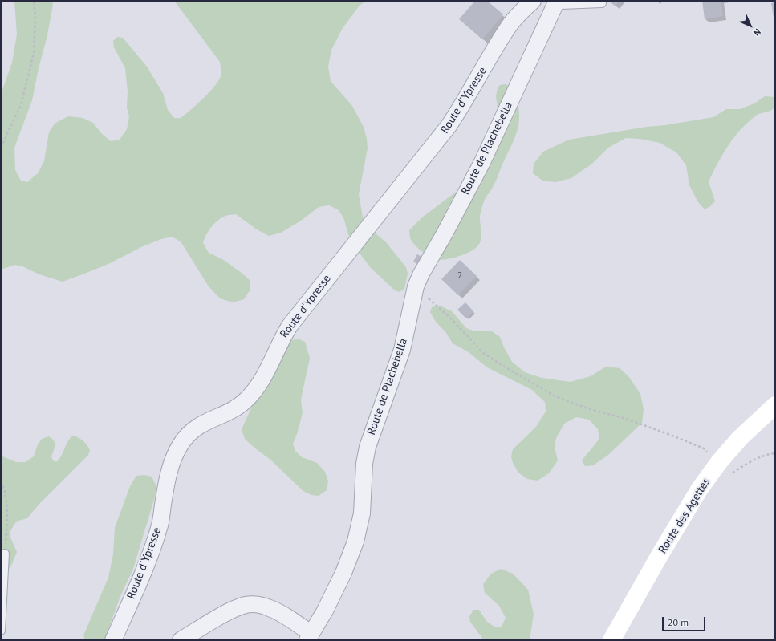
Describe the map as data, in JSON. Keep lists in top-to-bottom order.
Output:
{
  "streets": {
    "street": ["Route d'Ypresse", "Route de Plachebella", "Route des Agettes"]
  },
  "house_numbers": ["2"],
  "scale_bar": "20 m",
  "north": "bottom right"
}
